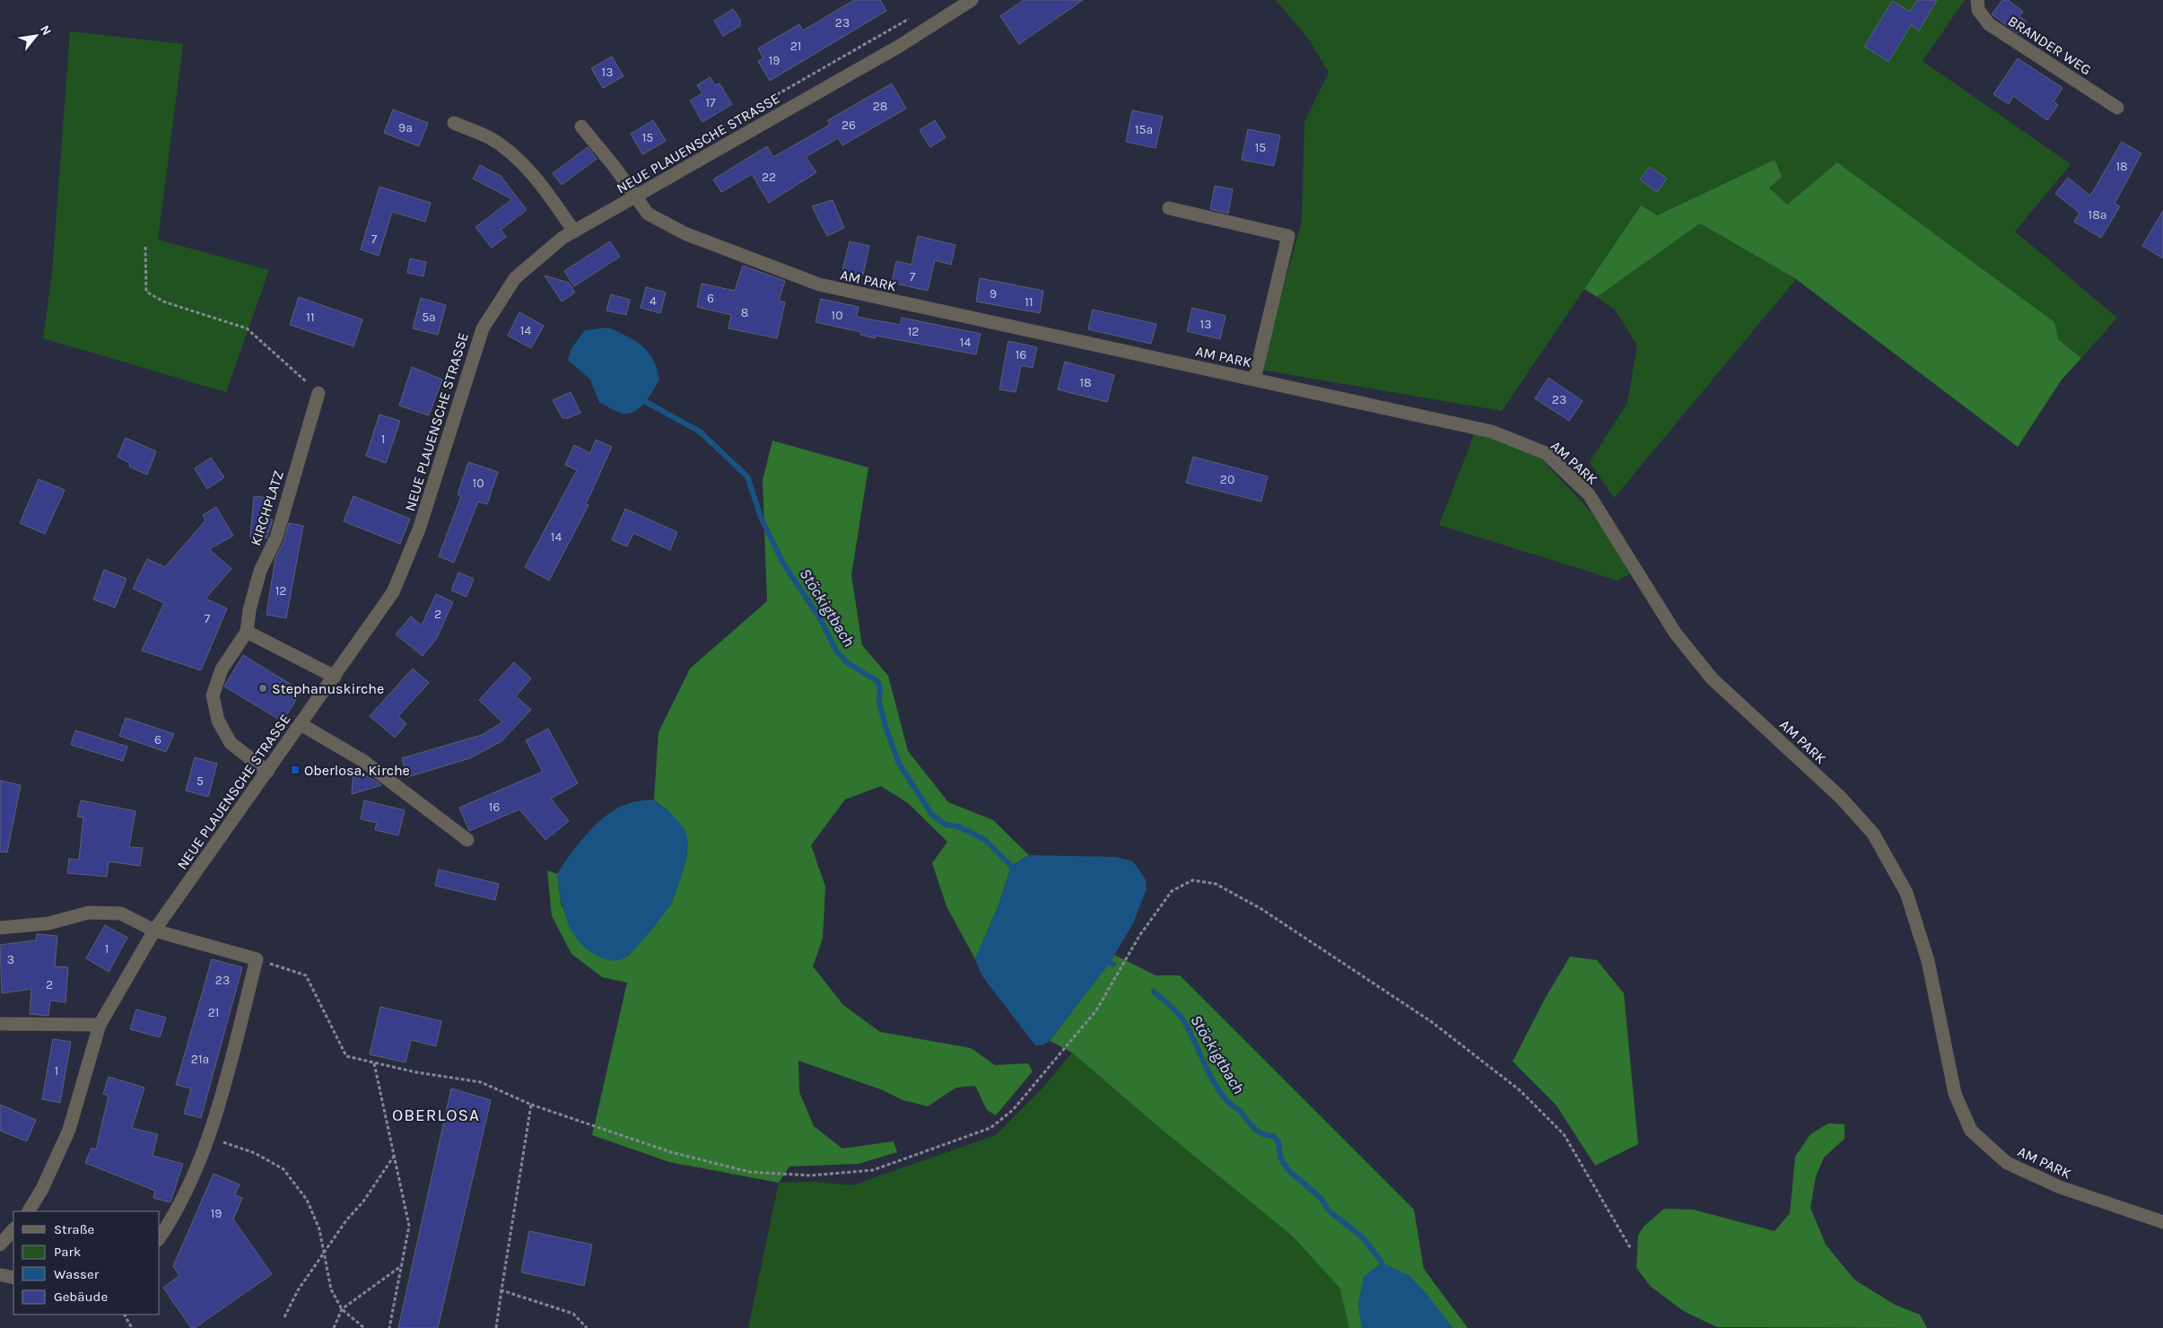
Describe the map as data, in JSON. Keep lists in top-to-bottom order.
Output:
{
  "streets": {
    "street": [
      "BRANDER WEG",
      "NEUE PLAUENSCHE STRASSE",
      "AM PARK",
      "KIRCHPLATZ"
    ]
  },
  "crossings": [
    ["NEUE PLAUENSCHE STRASSE", "AM PARK"],
    ["NEUE PLAUENSCHE STRASSE", "KIRCHPLATZ"]
  ],
  "districts": ["OBERLOSA"],
  "water": ["Stöckigtbach"],
  "places": {
    "other": ["Stephanuskirche"],
    "transit": ["Oberlosa, Kirche"]
  },
  "house_numbers": [
    "23",
    "21",
    "19",
    "13",
    "17",
    "28",
    "26",
    "9a",
    "15a",
    "15",
    "15",
    "18",
    "22",
    "18a",
    "7",
    "7",
    "9",
    "6",
    "4",
    "11",
    "8",
    "10",
    "11",
    "5a",
    "13",
    "14",
    "12",
    "14",
    "16",
    "18",
    "23",
    "1",
    "20",
    "10",
    "14",
    "12",
    "2",
    "7",
    "6",
    "5",
    "16",
    "1",
    "3",
    "23",
    "2",
    "21",
    "21a",
    "1",
    "19"
  ],
  "legend": [
    "Straße",
    "Park",
    "Wasser",
    "Gebäude"
  ],
  "north": "top right"
}
